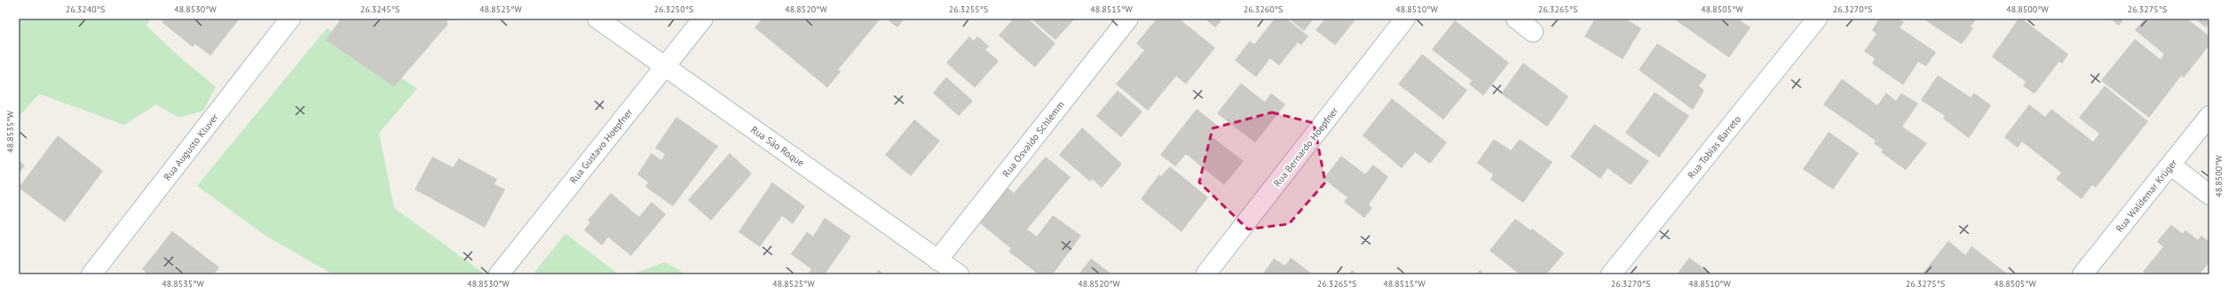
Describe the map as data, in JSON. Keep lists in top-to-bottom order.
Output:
{
  "streets": {
    "street": [
      "Rua Osvaldo Schlemm",
      "Rua Gustavo Hoepfner",
      "Rua São Roque",
      "Rua Augusto Kluver",
      "Rua Bernardo Hoepfner",
      "Rua Tobias Barreto",
      "Rua Waldemar Krüger"
    ]
  },
  "crossings": [
    ["Rua Osvaldo Schlemm", "Rua São Roque"],
    ["Rua Gustavo Hoepfner", "Rua São Roque"]
  ],
  "coordinates": [
    "26.3240°S",
    "48.8530°W",
    "26.3245°S",
    "48.8525°W",
    "26.3250°S",
    "48.8520°W",
    "26.3255°S",
    "48.8515°W",
    "26.3260°S",
    "48.8510°W",
    "26.3265°S",
    "48.8505°W",
    "26.3270°S",
    "48.8500°W",
    "26.3275°S",
    "48.8535°W"
  ]
}
